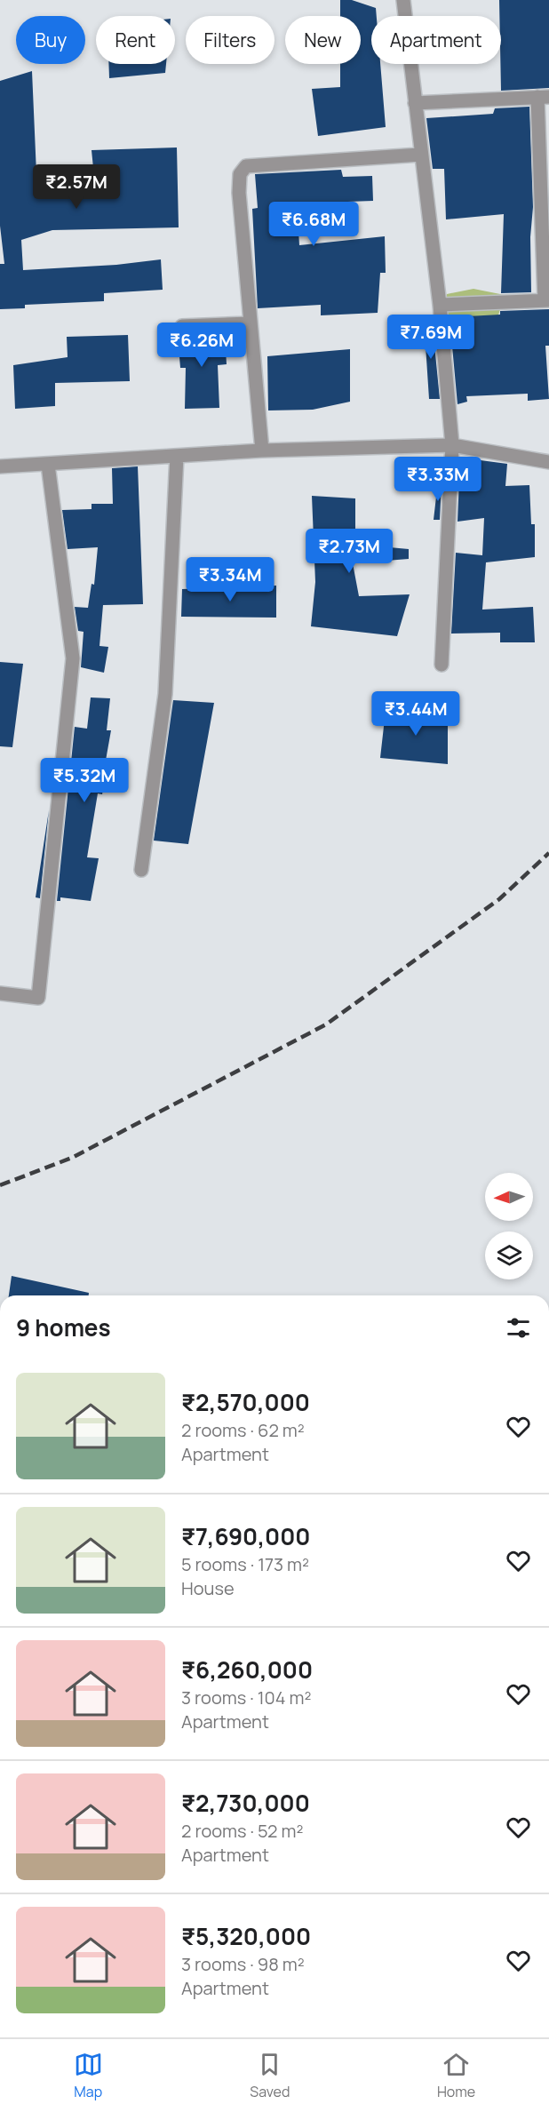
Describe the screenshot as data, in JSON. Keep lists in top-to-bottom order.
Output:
{
  "north": "left",
  "page": {
    "chip": [
      "Buy",
      "Rent",
      "Filters",
      "New",
      "Apartment"
    ],
    "price": [
      "₹2.57M",
      "₹6.68M",
      "₹7.69M",
      "₹6.26M",
      "₹3.33M",
      "₹2.73M",
      "₹3.34M",
      "₹3.44M",
      "₹5.32M"
    ],
    "heading": "9 homes",
    "list": [
      {
        "name": "₹2,570,000",
        "note": "2 rooms · 62 m² · Apartment"
      },
      {
        "name": "₹7,690,000",
        "note": "5 rooms · 173 m² · House"
      },
      {
        "name": "₹6,260,000",
        "note": "3 rooms · 104 m² · Apartment"
      },
      {
        "name": "₹2,730,000",
        "note": "2 rooms · 52 m² · Apartment"
      },
      {
        "name": "₹5,320,000",
        "note": "3 rooms · 98 m² · Apartment"
      }
    ],
    "tabs": ["Map", "Saved", "Home"]
  }
}
